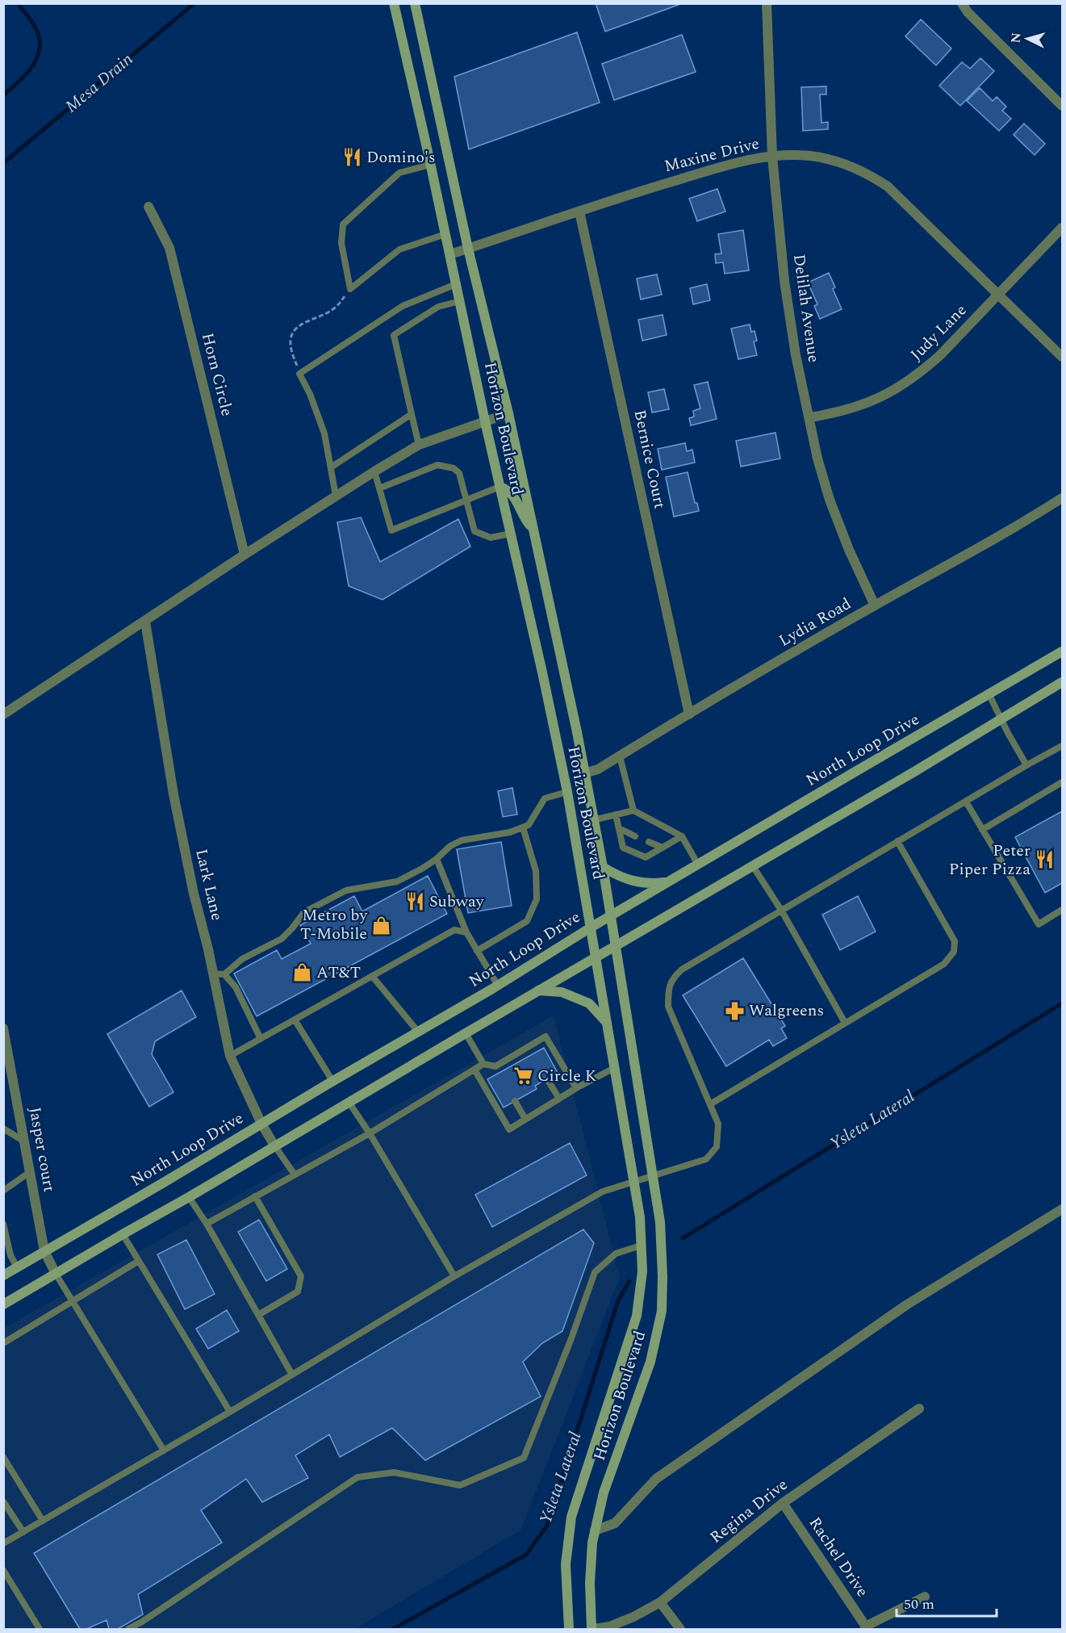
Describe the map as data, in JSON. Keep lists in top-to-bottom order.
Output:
{
  "streets": {
    "main road": ["Horizon Boulevard", "North Loop Drive"],
    "street": [
      "Maxine Drive",
      "Delilah Avenue",
      "Judy Lane",
      "Horn Circle",
      "Bernice Court",
      "Lydia Road",
      "Lark Lane",
      "Jasper court",
      "Regina Drive",
      "Rachel Drive"
    ]
  },
  "crossings": [
    ["Maxine Drive", "Delilah Avenue"],
    ["Maxine Drive", "Judy Lane"],
    ["Maxine Drive", "Horizon Boulevard"],
    ["Maxine Drive", "Bernice Court"],
    ["Delilah Avenue", "Judy Lane"],
    ["Delilah Avenue", "Lydia Road"],
    ["Horizon Boulevard", "Lydia Road"],
    ["Horizon Boulevard", "North Loop Drive"],
    ["Horizon Boulevard", "Regina Drive"],
    ["Bernice Court", "Lydia Road"],
    ["North Loop Drive", "Lark Lane"],
    ["North Loop Drive", "Jasper court"],
    ["Regina Drive", "Rachel Drive"]
  ],
  "water": ["Mesa Drain", "Ysleta Lateral"],
  "places": {
    "restaurant": ["Domino's", "Peter Piper Pizza", "Subway"],
    "shop": ["Metro by T-Mobile", "AT&T"],
    "pharmacy": ["Walgreens"],
    "supermarket": ["Circle K"]
  },
  "scale_bar": "50 m",
  "north": "left"
}
